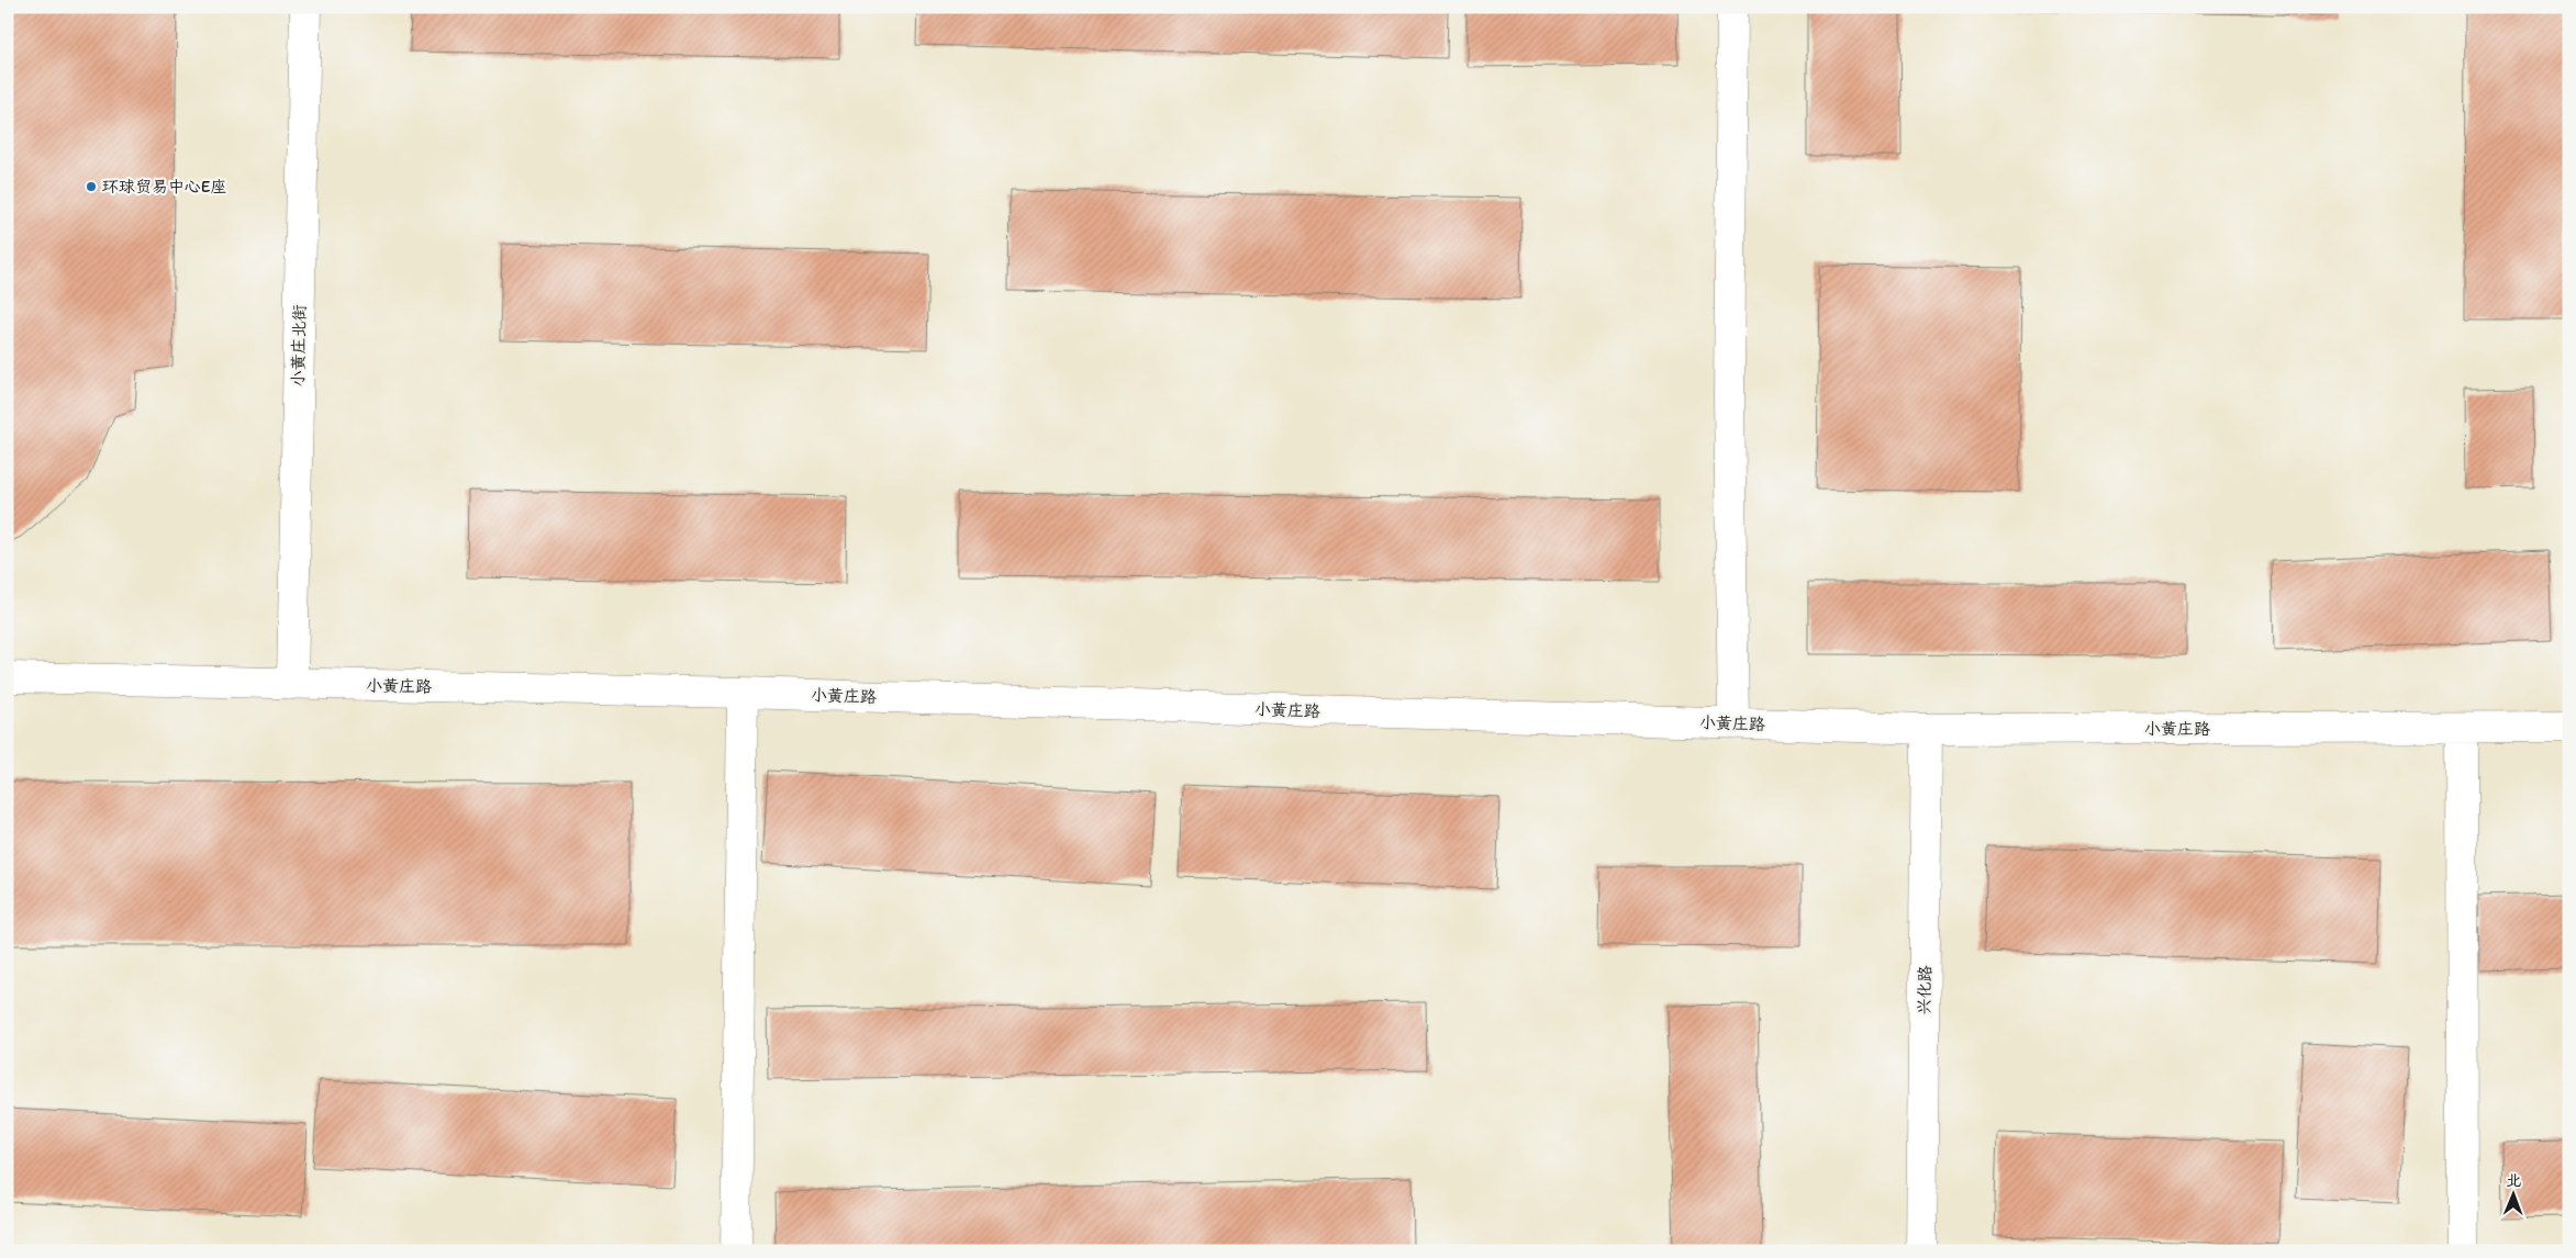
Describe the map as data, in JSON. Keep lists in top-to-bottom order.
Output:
{
  "streets": {
    "street": ["小黄庄北街", "小黄庄路", "兴化路"]
  },
  "crossings": [
    ["小黄庄北街", "小黄庄路"],
    ["小黄庄路", "兴化路"]
  ],
  "places": ["环球贸易中心E座"],
  "north": "top"
}
